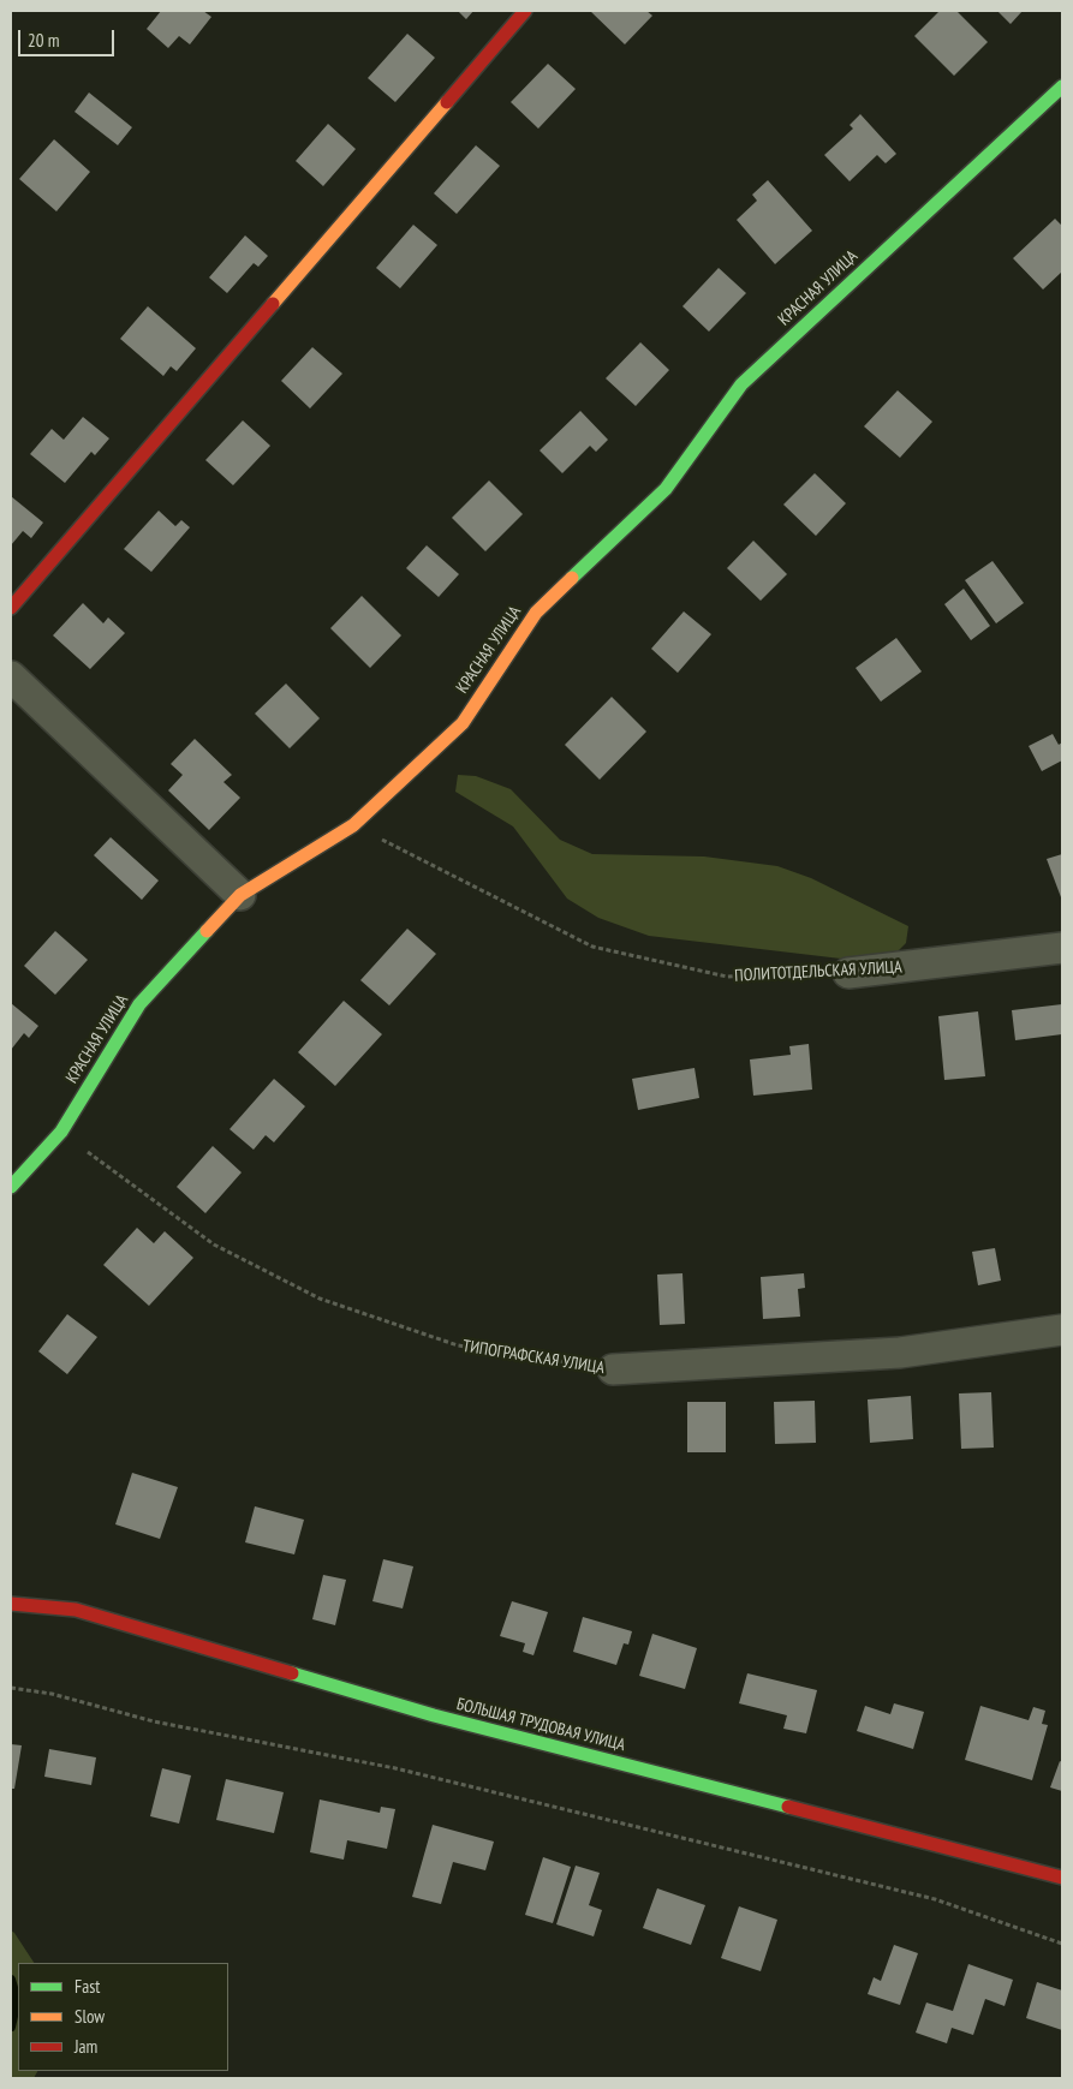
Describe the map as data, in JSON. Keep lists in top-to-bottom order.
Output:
{
  "streets": {
    "street": [
      "КРАСНАЯ УЛИЦА",
      "ПОЛИТОТДЕЛЬСКАЯ УЛИЦА",
      "ТИПОГРАФСКАЯ УЛИЦА",
      "БОЛЬШАЯ ТРУДОВАЯ УЛИЦА"
    ]
  },
  "crossings": [
    ["КРАСНАЯ УЛИЦА", "ПОЛИТОТДЕЛЬСКАЯ УЛИЦА"],
    ["КРАСНАЯ УЛИЦА", "ТИПОГРАФСКАЯ УЛИЦА"]
  ],
  "legend": ["Fast", "Slow", "Jam"],
  "scale_bar": "20 m"
}
